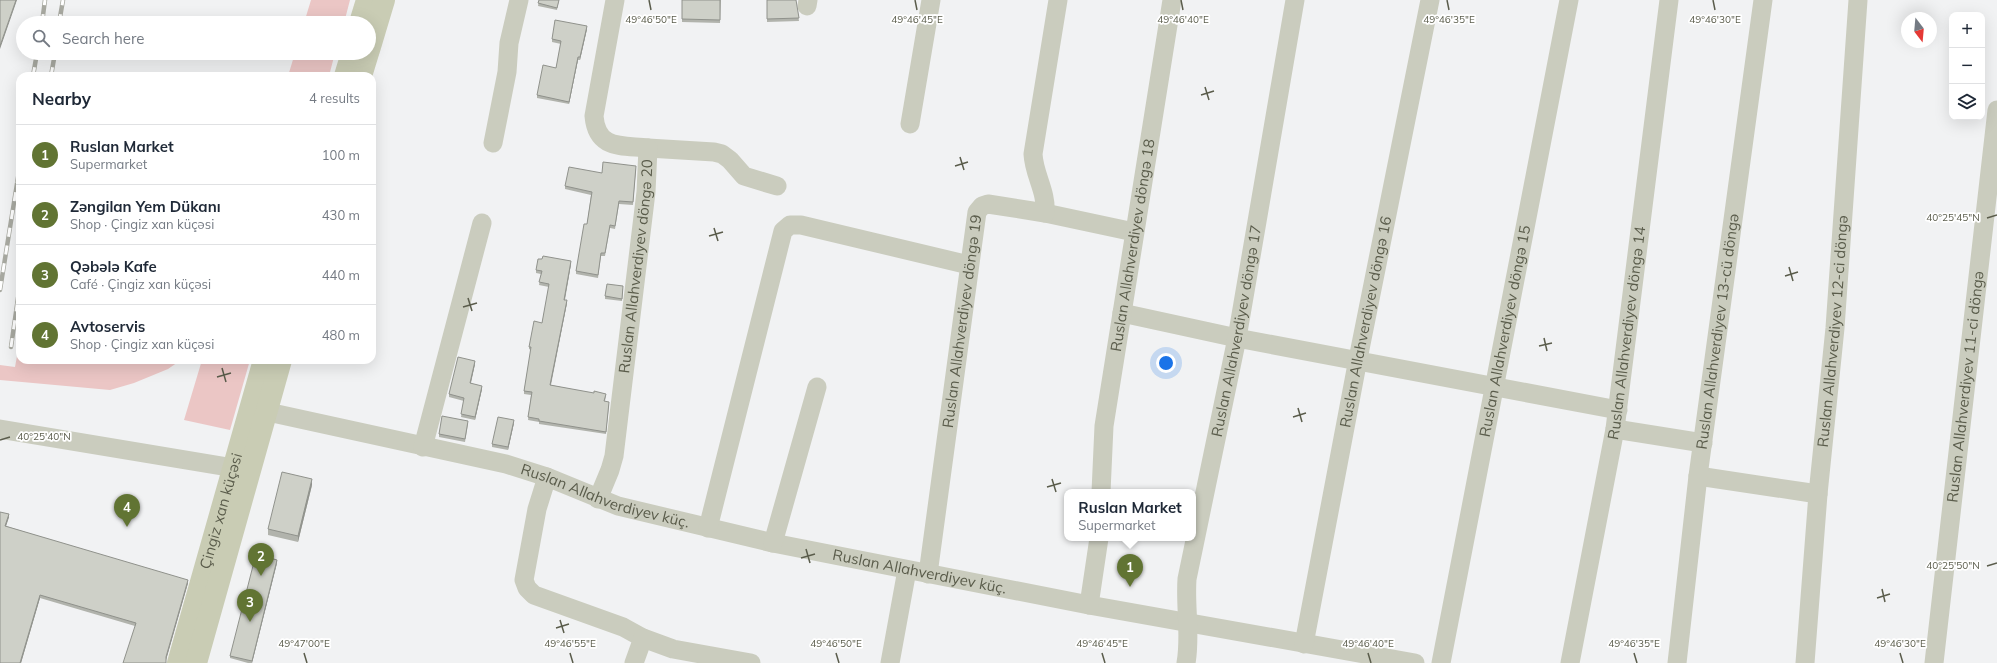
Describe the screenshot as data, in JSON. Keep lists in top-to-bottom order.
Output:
{
  "streets": {
    "main road": ["Çingiz xan küçəsi"],
    "street": [
      "Ruslan Allahverdiyev döngə 18",
      "Ruslan Allahverdiyev döngə 20",
      "Ruslan Allahverdiyev döngə 19",
      "Ruslan Allahverdiyev döngə 16",
      "Ruslan Allahverdiyev döngə 17",
      "Ruslan Allahverdiyev 13-cü döngə",
      "Ruslan Allahverdiyev döngə 15",
      "Ruslan Allahverdiyev 12-ci döngə",
      "Ruslan Allahverdiyev döngə 14",
      "Ruslan Allahverdiyev 11-ci döngə",
      "Ruslan Allahverdiyev küç."
    ]
  },
  "crossings": [
    ["Ruslan Allahverdiyev döngə 20", "Ruslan Allahverdiyev küç."],
    ["Ruslan Allahverdiyev döngə 19", "Ruslan Allahverdiyev küç."],
    ["Ruslan Allahverdiyev döngə 16", "Ruslan Allahverdiyev küç."],
    ["Ruslan Allahverdiyev döngə 17", "Ruslan Allahverdiyev küç."],
    ["Ruslan Allahverdiyev küç.", "Çingiz xan küçəsi"]
  ],
  "north": "bottom",
  "page": {
    "map_buttons": ["+", "−"],
    "search": "Search here",
    "heading": ["Nearby", "4 results"],
    "list": [
      {
        "mark": "1",
        "name": "Ruslan Market",
        "note": "Supermarket",
        "value": "100 m"
      },
      {
        "mark": "2",
        "name": "Zəngilan Yem Dükanı",
        "note": "Shop · Çingiz xan küçəsi",
        "value": "430 m"
      },
      {
        "mark": "3",
        "name": "Qəbələ Kafe",
        "note": "Café · Çingiz xan küçəsi",
        "value": "440 m"
      },
      {
        "mark": "4",
        "name": "Avtoservis",
        "note": "Shop · Çingiz xan küçəsi",
        "value": "480 m"
      }
    ],
    "popup": ["Ruslan Market", "Supermarket"],
    "pins": [
      "4",
      "2",
      "1",
      "3"
    ]
  },
  "coordinates": [
    "49°46'50\"E",
    "49°46'45\"E",
    "49°46'40\"E",
    "49°46'35\"E",
    "49°46'30\"E",
    "40°25'45\"N",
    "40°25'40\"N",
    "40°25'50\"N",
    "49°47'00\"E",
    "49°46'55\"E"
  ]
}
